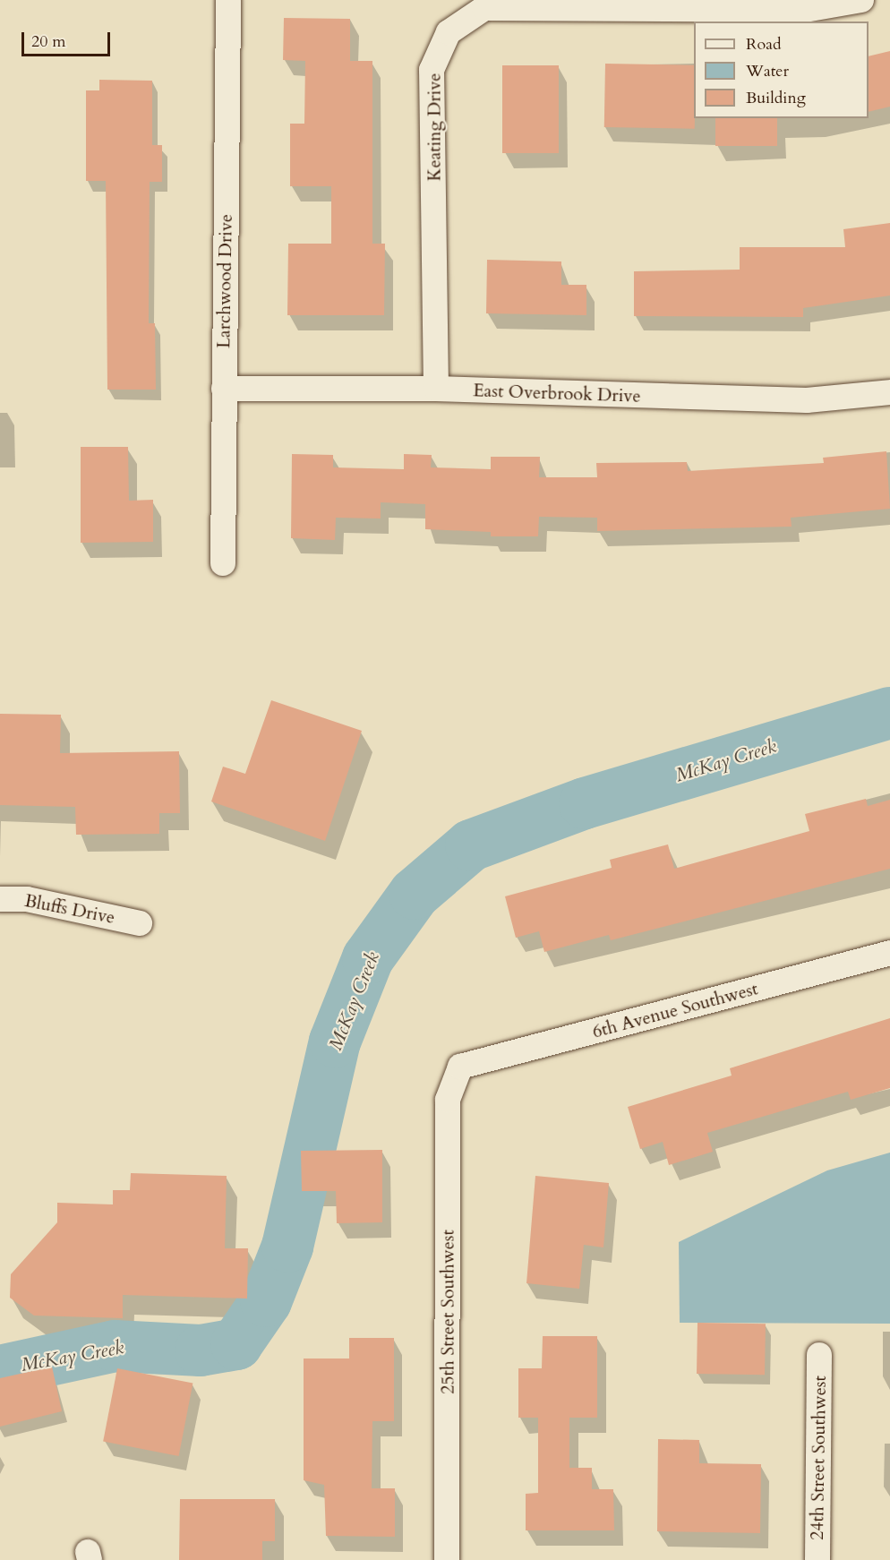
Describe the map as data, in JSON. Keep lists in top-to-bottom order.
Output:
{
  "streets": {
    "street": [
      "Keating Drive",
      "Larchwood Drive",
      "East Overbrook Drive",
      "Bluffs Drive",
      "6th Avenue Southwest",
      "25th Street Southwest",
      "24th Street Southwest"
    ]
  },
  "crossings": [
    ["Keating Drive", "East Overbrook Drive"],
    ["Larchwood Drive", "East Overbrook Drive"],
    ["6th Avenue Southwest", "25th Street Southwest"]
  ],
  "water": ["McKay Creek"],
  "legend": ["Road", "Water", "Building"],
  "scale_bar": "20 m"
}
